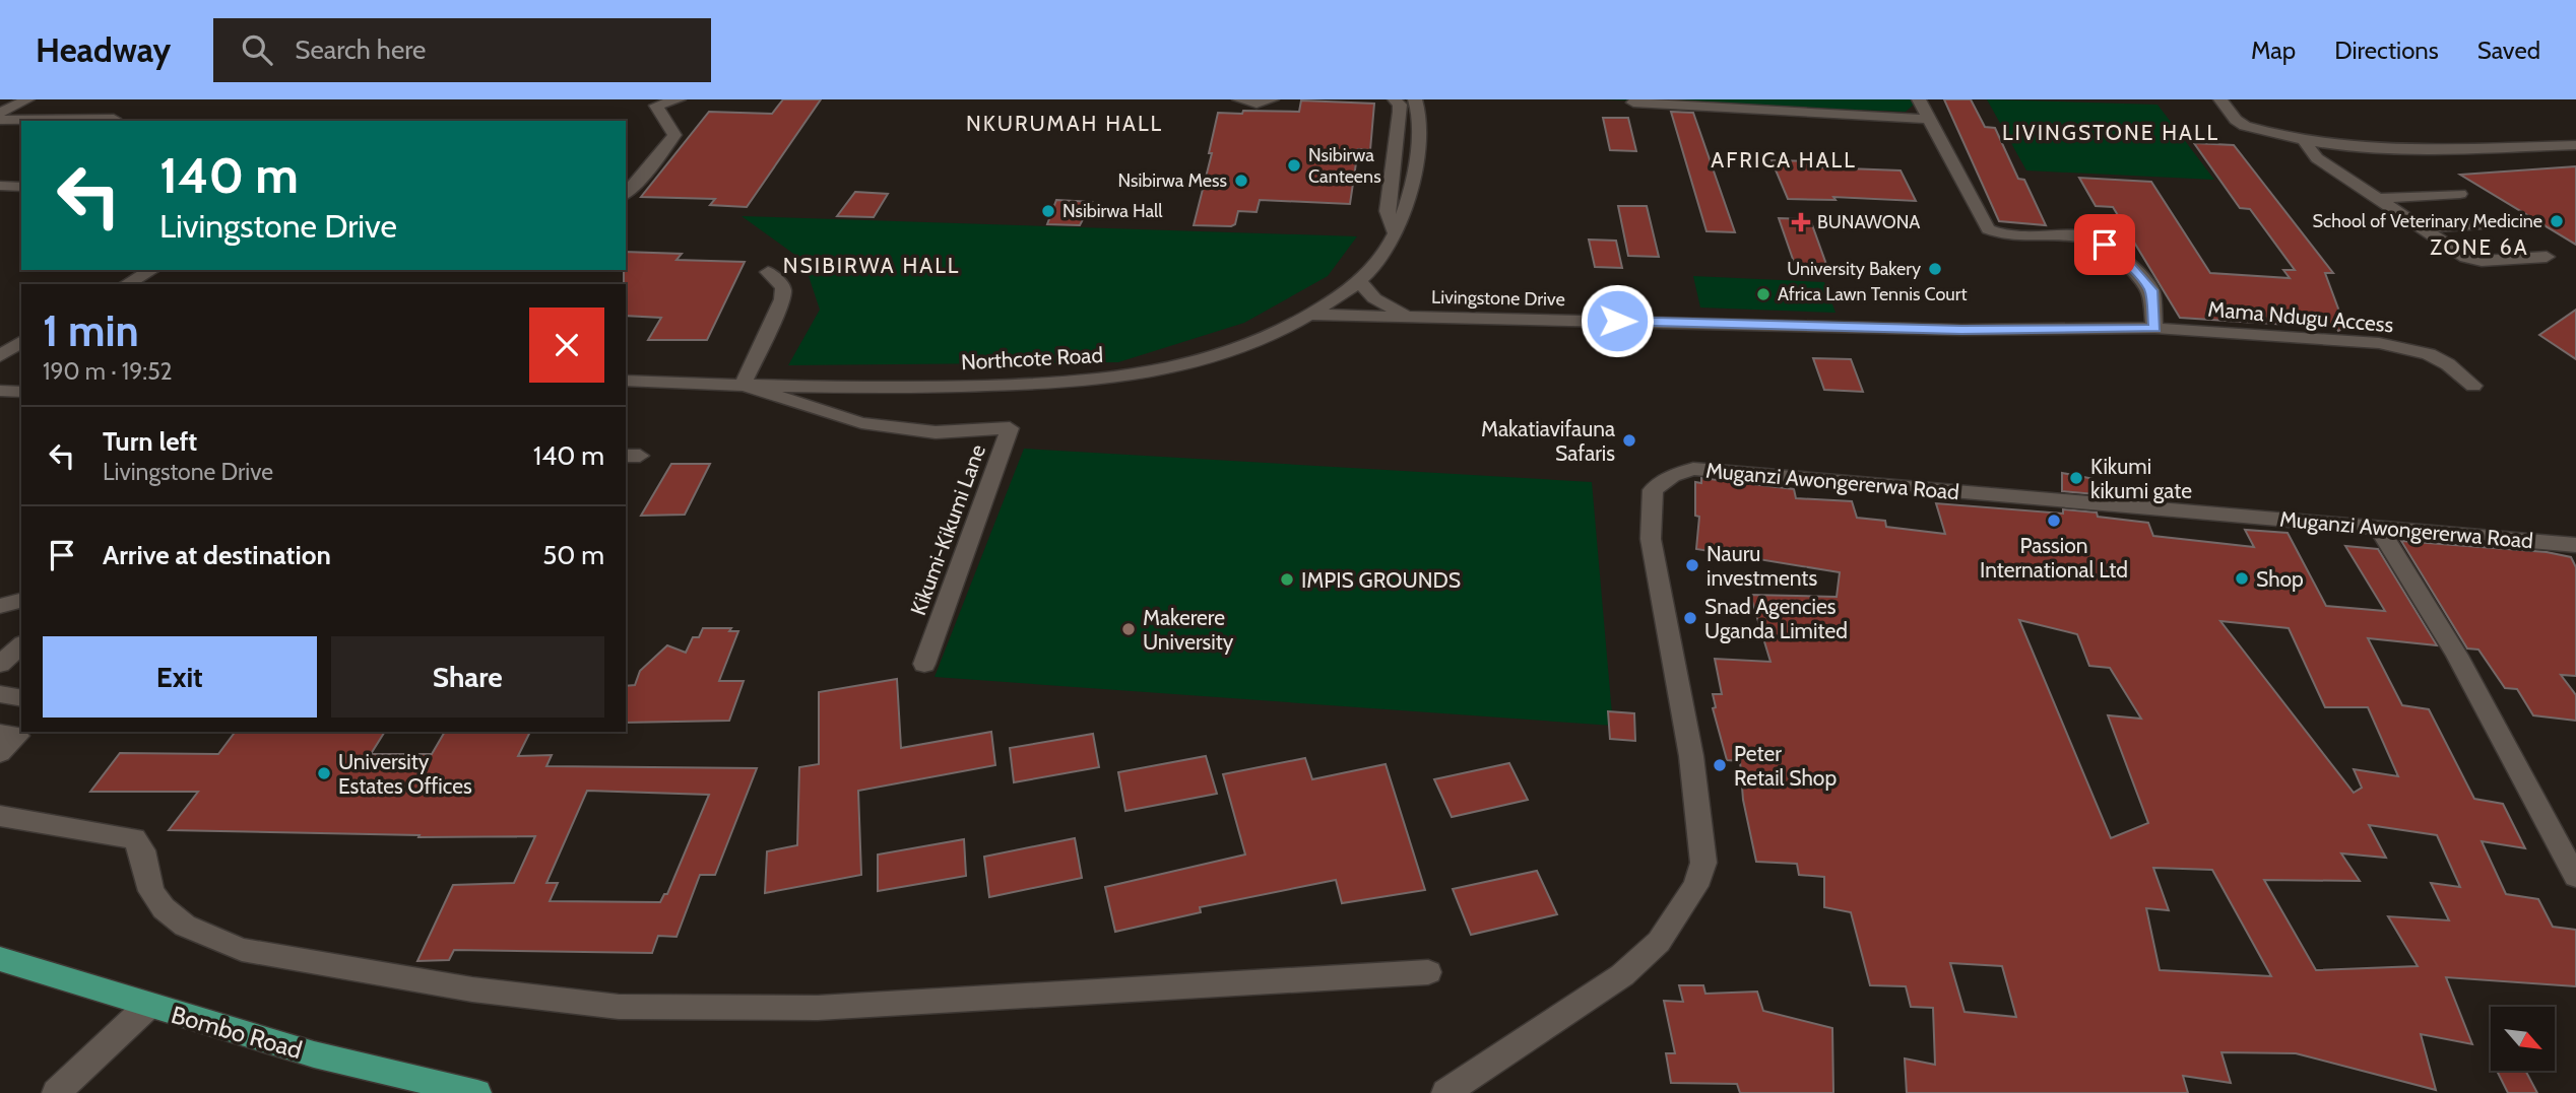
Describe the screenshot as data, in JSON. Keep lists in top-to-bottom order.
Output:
{
  "streets": {
    "main road": ["Bombo Road"],
    "street": [
      "Livingstone Drive",
      "Mama Ndugu Access",
      "Northcote Road",
      "Muganzi Awongererwa Road",
      "Kikumi-Kikumi Lane"
    ]
  },
  "crossings": [
    ["Livingstone Drive", "Mama Ndugu Access"],
    ["Livingstone Drive", "Northcote Road"],
    ["Northcote Road", "Kikumi-Kikumi Lane"]
  ],
  "districts": [
    "NKURUMAH HALL",
    "LIVINGSTONE HALL",
    "AFRICA HALL",
    "ZONE 6A",
    "NSIBIRWA HALL"
  ],
  "places": {
    "other": [
      "Nsibirwa Canteens",
      "Nsibirwa Mess",
      "Nsibirwa Hall",
      "School of Veterinary Medicine",
      "University Bakery",
      "Africa Lawn Tennis Court",
      "Makatiavifauna Safaris",
      "Kikumi kikumi gate",
      "Passion International Ltd",
      "Nauru investments",
      "Shop",
      "IMPIS GROUNDS",
      "Snad Agencies Uganda Limited",
      "Makerere University",
      "Peter Retail Shop",
      "University Estates Offices"
    ],
    "health": ["BUNAWONA"]
  },
  "north": "bottom right",
  "page": {
    "header": "Headway",
    "search": "Search here",
    "nav": ["Map", "Directions", "Saved"],
    "turn": ["140 m", "Livingstone Drive"],
    "heading": ["1 min", "190 m · 19:52"],
    "list": [
      {
        "name": "Turn left",
        "note": "Livingstone Drive",
        "value": "140 m"
      },
      {
        "name": "Arrive at destination",
        "value": "50 m"
      }
    ],
    "buttons": ["Exit", "Share"]
  }
}
